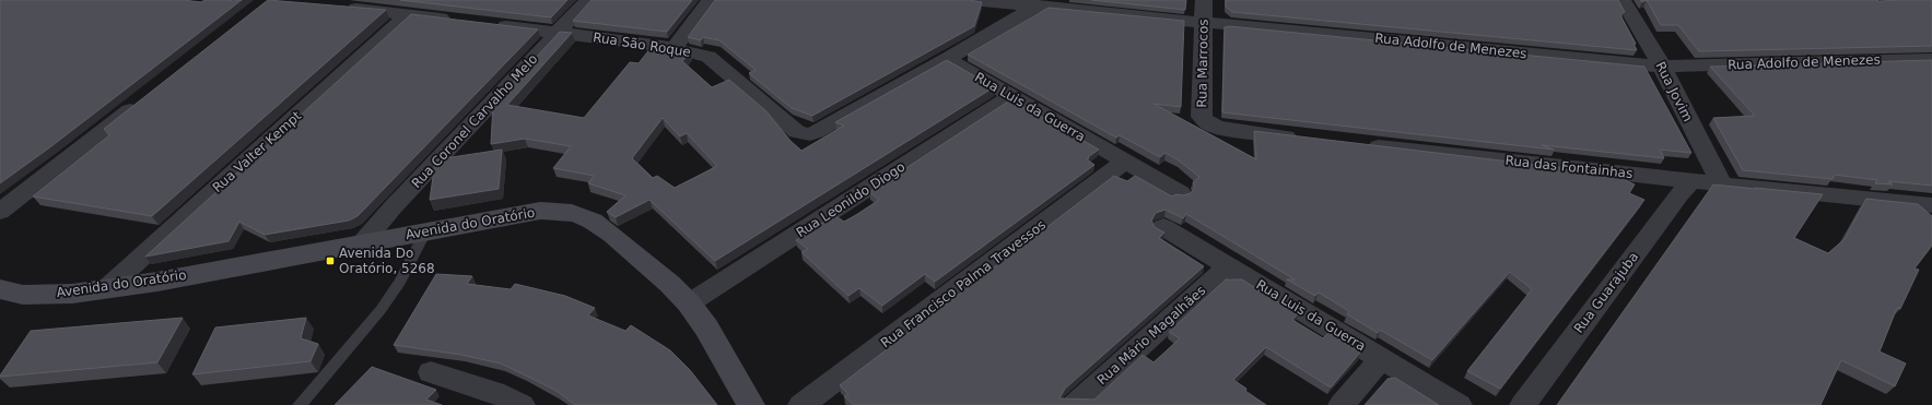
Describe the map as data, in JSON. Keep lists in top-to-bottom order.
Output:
{
  "streets": {
    "main road": ["Avenida do Oratório"],
    "street": [
      "Rua São Roque",
      "Rua Adolfo de Menezes",
      "Rua Marrocos",
      "Rua Jovim",
      "Rua Luis da Guerra",
      "Rua Coronel Carvalho Melo",
      "Rua Valter Kempt",
      "Rua das Fontainhas",
      "Rua Leonildo Diogo",
      "Rua Francisco Palma Travessos",
      "Rua Guarajuba",
      "Rua Mário Magalhães"
    ]
  },
  "crossings": [
    ["Rua São Roque", "Rua Adolfo de Menezes"],
    ["Rua São Roque", "Rua Luis da Guerra"],
    ["Rua São Roque", "Rua Coronel Carvalho Melo"],
    ["Rua Adolfo de Menezes", "Rua Marrocos"],
    ["Rua Adolfo de Menezes", "Rua Jovim"],
    ["Rua Jovim", "Rua das Fontainhas"],
    ["Rua Luis da Guerra", "Rua Leonildo Diogo"],
    ["Rua Luis da Guerra", "Rua Francisco Palma Travessos"],
    ["Rua Luis da Guerra", "Rua Mário Magalhães"],
    ["Rua Coronel Carvalho Melo", "Avenida do Oratório"],
    ["Rua Valter Kempt", "Avenida do Oratório"],
    ["Rua das Fontainhas", "Rua Guarajuba"],
    ["Rua Leonildo Diogo", "Avenida do Oratório"]
  ],
  "places": {
    "transit": ["Avenida Do Oratório, 5268"]
  }
}
